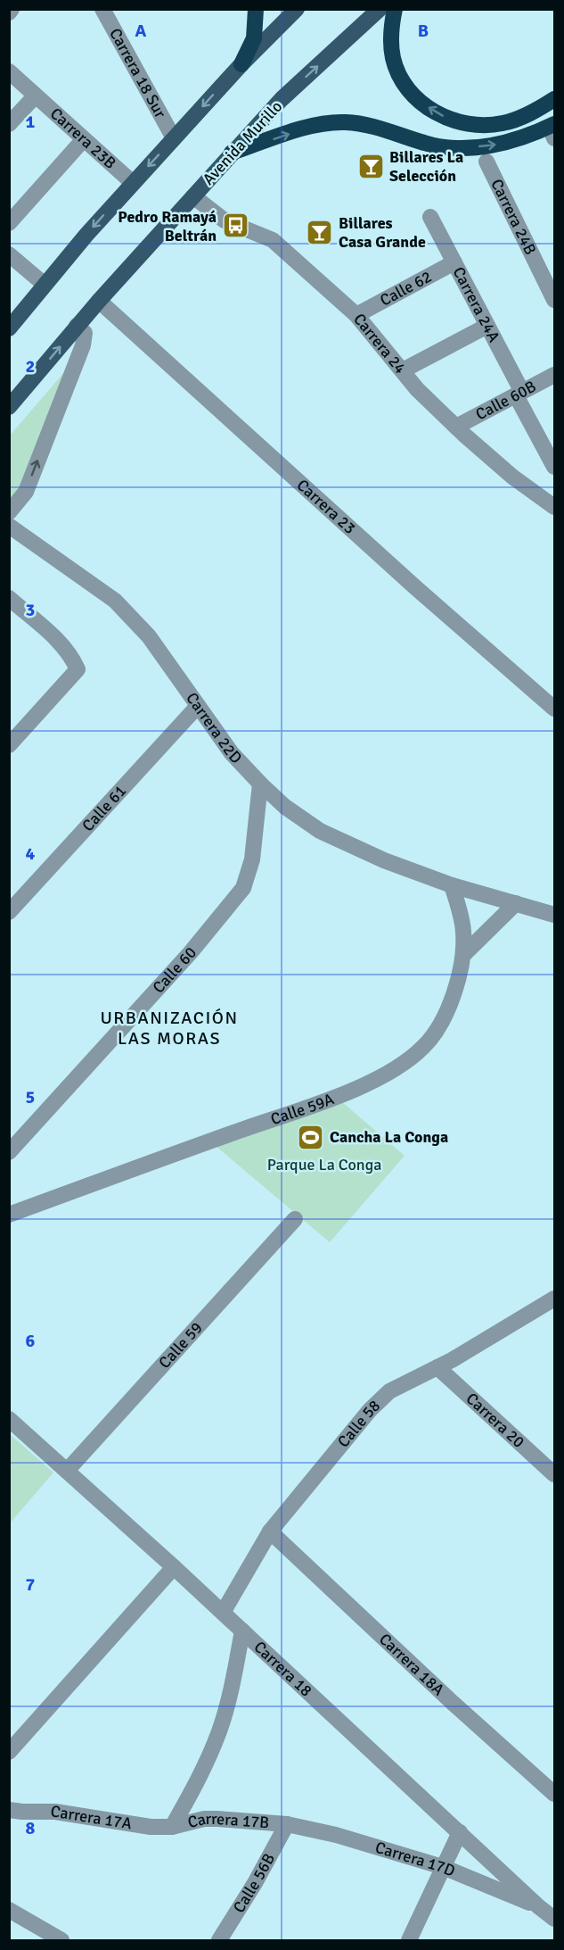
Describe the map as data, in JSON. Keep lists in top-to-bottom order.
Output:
{
  "streets": {
    "main road": ["Avenida Murillo"],
    "street": [
      "Carrera 18 Sur",
      "Carrera 23B",
      "Carrera 24B",
      "Calle 62",
      "Carrera 24A",
      "Carrera 24",
      "Calle 60B",
      "Carrera 23",
      "Carrera 22D",
      "Calle 61",
      "Calle 60",
      "Calle 59A",
      "Calle 59",
      "Carrera 20",
      "Calle 58",
      "Carrera 18A",
      "Carrera 18",
      "Carrera 17A",
      "Carrera 17B",
      "Carrera 17D",
      "Calle 56B"
    ]
  },
  "crossings": [
    ["Avenida Murillo", "Carrera 24"],
    ["Avenida Murillo", "Carrera 23"],
    ["Calle 62", "Carrera 24A"],
    ["Calle 62", "Carrera 24"],
    ["Carrera 24A", "Calle 60B"],
    ["Carrera 24", "Calle 60B"],
    ["Carrera 22D", "Calle 61"],
    ["Carrera 22D", "Calle 60"],
    ["Carrera 22D", "Calle 59A"],
    ["Calle 59", "Carrera 18"],
    ["Carrera 20", "Calle 58"],
    ["Calle 58", "Carrera 18A"],
    ["Calle 58", "Carrera 18"],
    ["Carrera 18", "Carrera 17D"],
    ["Carrera 17A", "Carrera 17B"],
    ["Carrera 17B", "Carrera 17D"],
    ["Carrera 17B", "Calle 56B"],
    ["Carrera 17D", "Calle 56B"]
  ],
  "districts": ["URBANIZACIÓN LAS MORAS"],
  "parks": ["Parque La Conga"],
  "places": {
    "bar": ["Billares La Selección", "Billares Casa Grande"],
    "bus stop": ["Pedro Ramayá Beltrán"],
    "sports": ["Cancha La Conga"]
  },
  "grid": {
    "columns": ["A", "B"],
    "rows": [
      "1",
      "2",
      "3",
      "4",
      "5",
      "6",
      "7",
      "8"
    ]
  }
}
